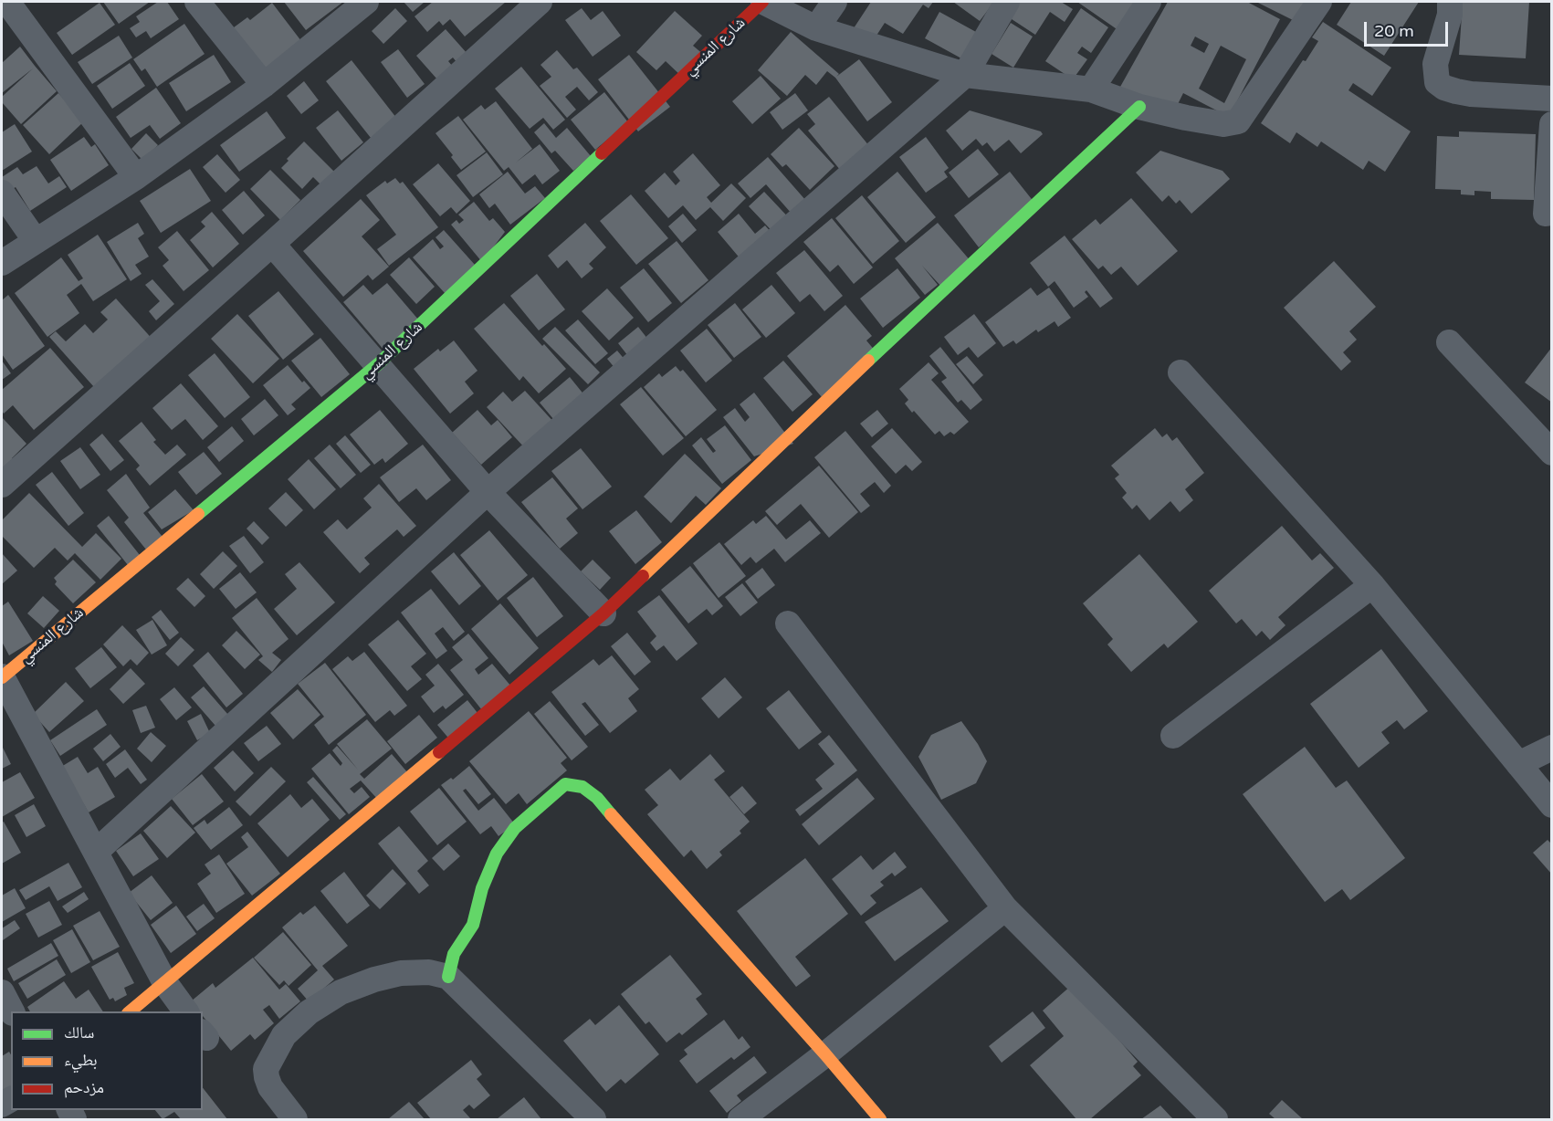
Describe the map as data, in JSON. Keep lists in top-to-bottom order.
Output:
{
  "streets": {
    "street": ["شارع المنسي"]
  },
  "legend": ["سالك", "بطيء", "مزدحم"],
  "scale_bar": "20 m"
}
